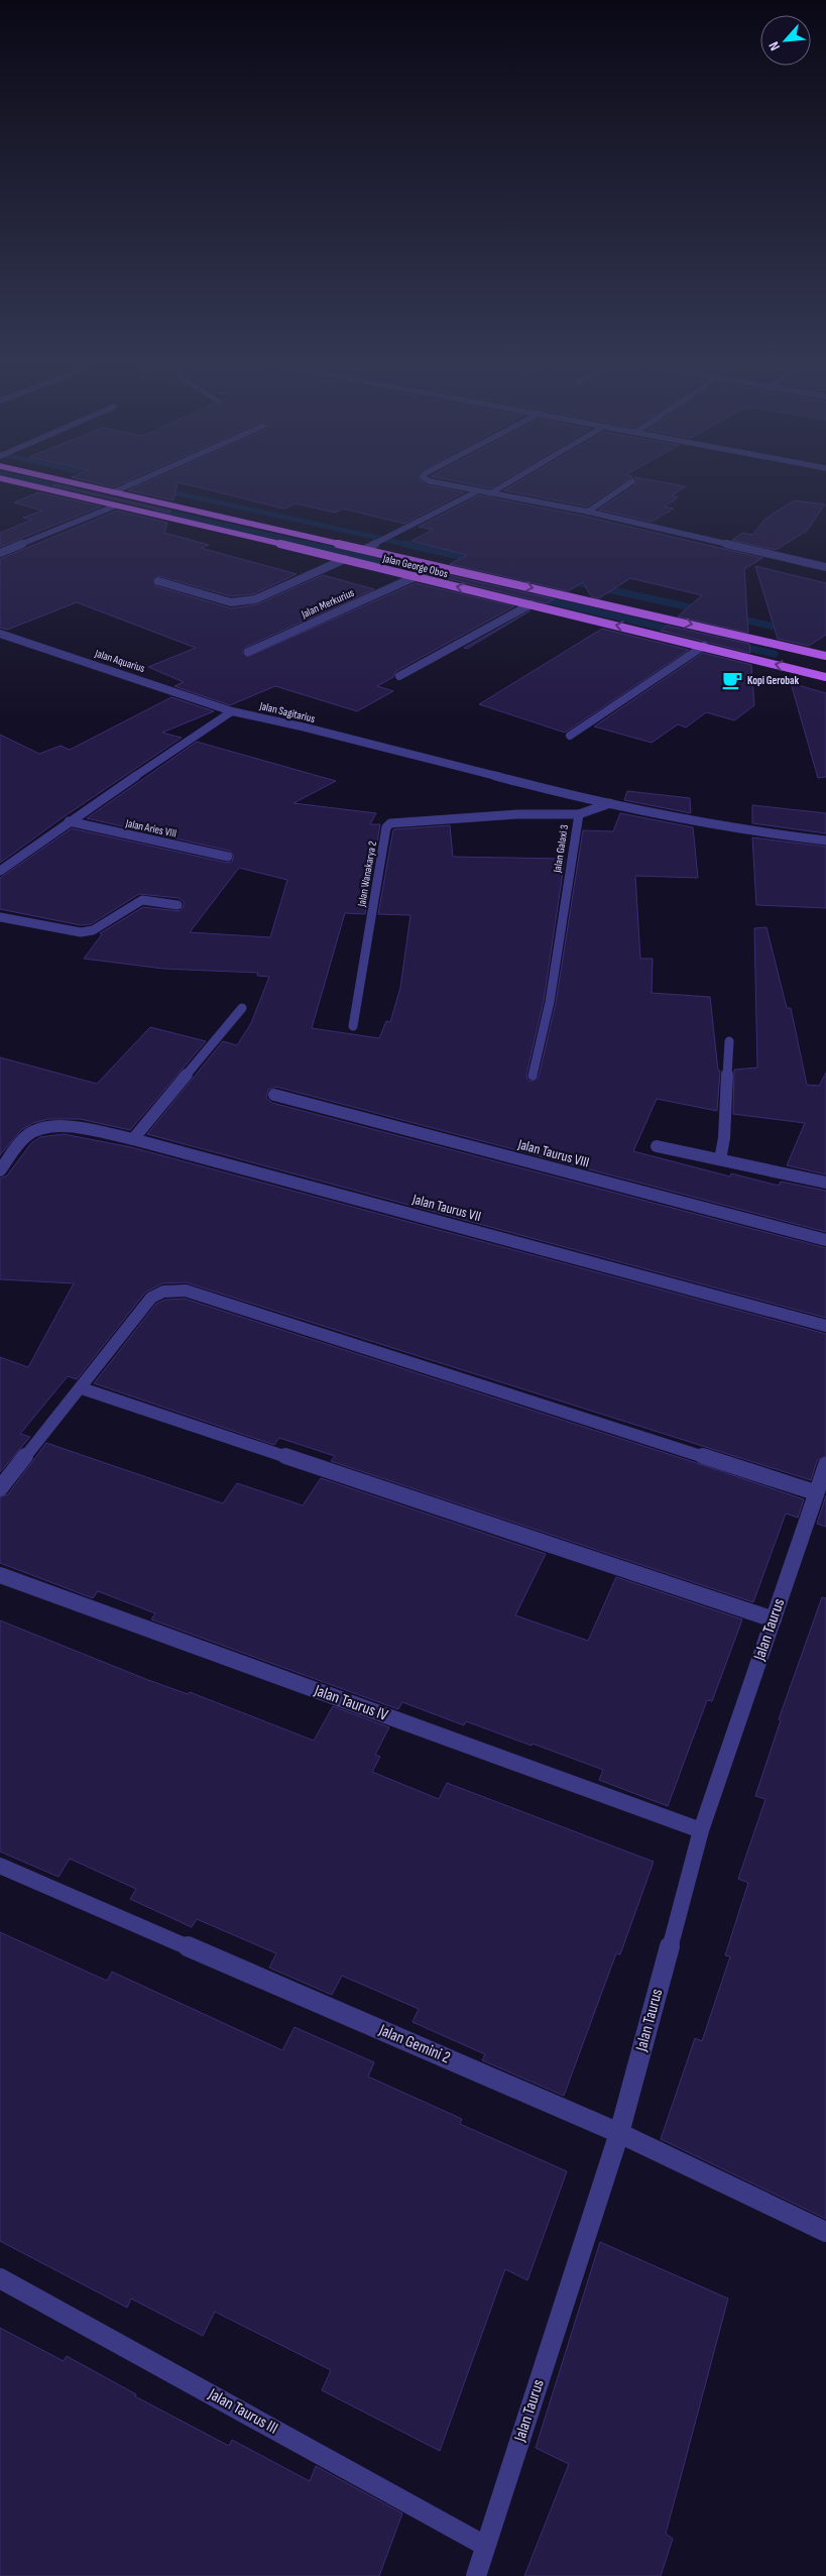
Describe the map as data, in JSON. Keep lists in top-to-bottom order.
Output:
{
  "streets": {
    "main road": ["Jalan George Obos"],
    "street": [
      "Jalan Merkurius",
      "Jalan Aquarius",
      "Jalan Sagitarius",
      "Jalan Aries VIII",
      "Jalan Galaxi 3",
      "Jalan Wanakarya 2",
      "Jalan Taurus VIII",
      "Jalan Taurus VII",
      "Jalan Taurus",
      "Jalan Taurus IV",
      "Jalan Gemini 2",
      "Jalan Taurus III"
    ]
  },
  "crossings": [
    ["Jalan George Obos", "Jalan Merkurius"],
    ["Jalan Aquarius", "Jalan Sagitarius"],
    ["Jalan Sagitarius", "Jalan Galaxi 3"],
    ["Jalan Galaxi 3", "Jalan Wanakarya 2"],
    ["Jalan Taurus", "Jalan Taurus IV"],
    ["Jalan Taurus", "Jalan Gemini 2"],
    ["Jalan Taurus", "Jalan Taurus III"]
  ],
  "places": {
    "cafe": ["Kopi Gerobak"]
  },
  "north": "bottom left"
}
